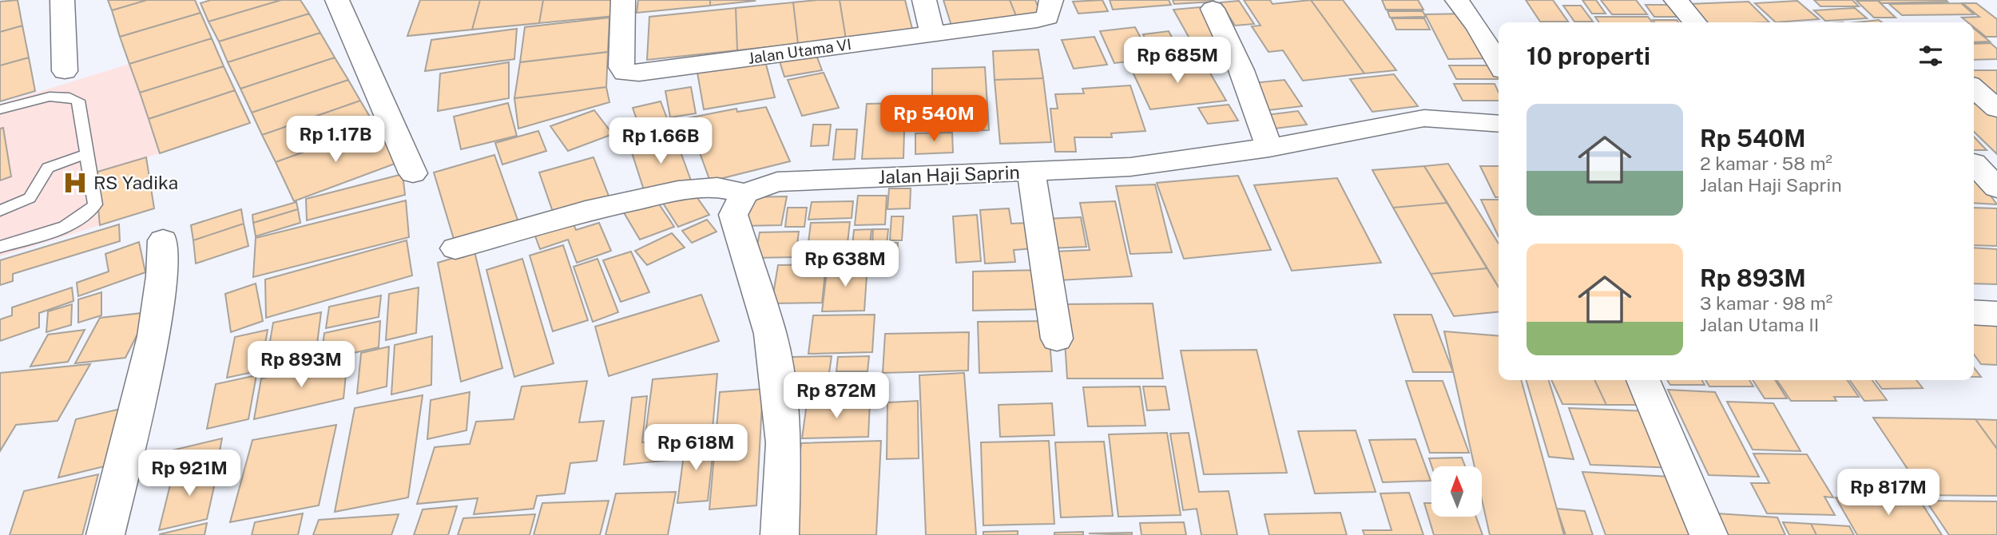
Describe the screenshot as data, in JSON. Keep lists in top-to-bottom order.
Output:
{
  "streets": {
    "street": ["Jalan Utama VI", "Jalan Haji Saprin"]
  },
  "places": {
    "hospital": ["RS Yadika"]
  },
  "north": "top",
  "page": {
    "heading": "10 properti",
    "price": [
      "Rp 685M",
      "Rp 540M",
      "Rp 1.17B",
      "Rp 1.66B",
      "Rp 638M",
      "Rp 893M",
      "Rp 872M",
      "Rp 618M",
      "Rp 921M",
      "Rp 817M"
    ],
    "list": [
      {
        "name": "Rp 540M",
        "note": "2 kamar · 58 m² · Jalan Haji Saprin"
      },
      {
        "name": "Rp 893M",
        "note": "3 kamar · 98 m² · Jalan Utama II"
      }
    ]
  }
}
